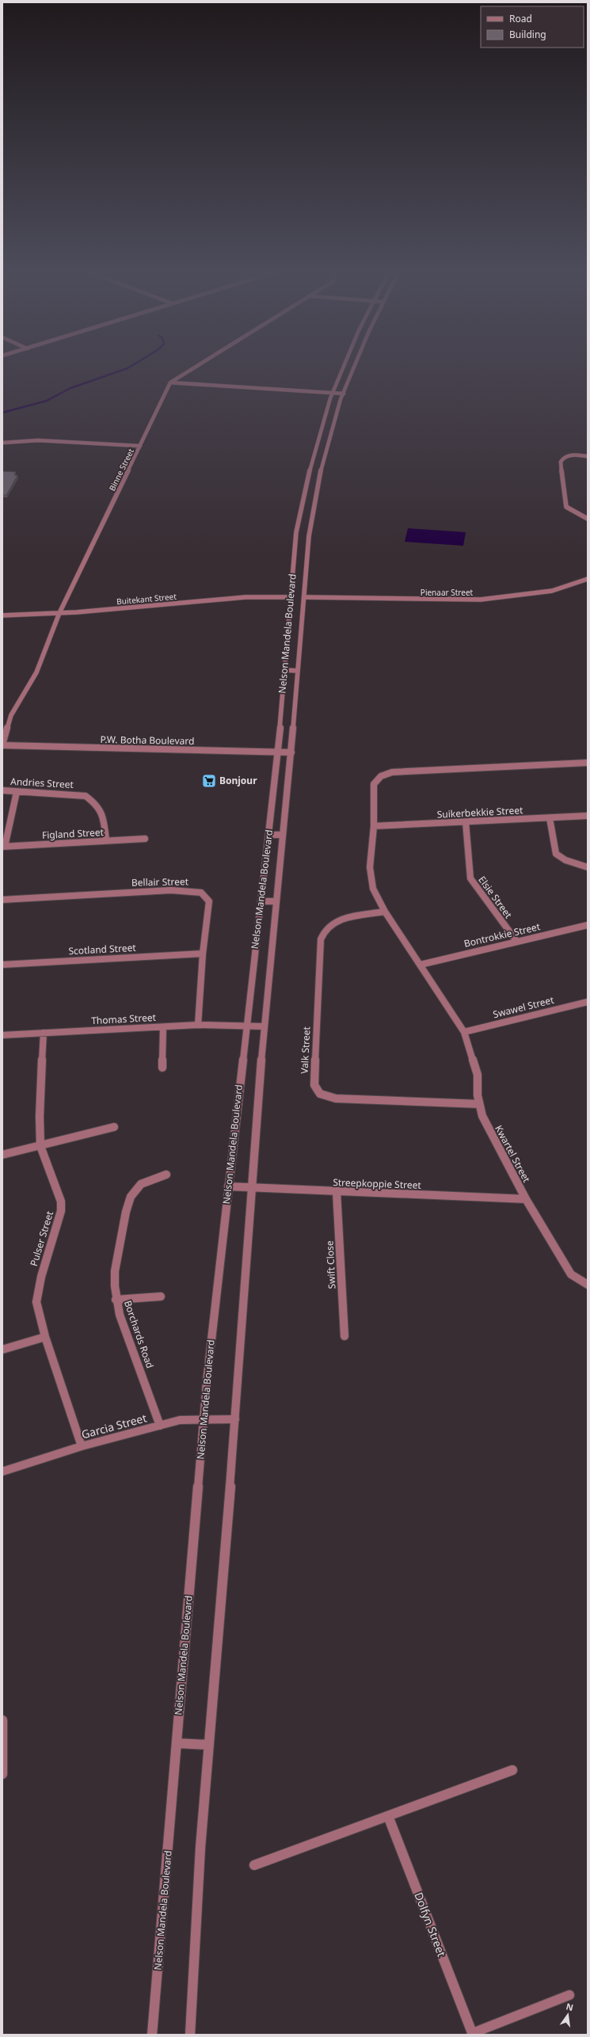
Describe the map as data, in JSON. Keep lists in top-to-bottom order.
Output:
{
  "streets": {
    "street": [
      "Binne Street",
      "Pienaar Street",
      "Buitekant Street",
      "Nelson Mandela Boulevard",
      "P.W. Botha Boulevard",
      "Andries Street",
      "Suikerbekkie Street",
      "Figland Street",
      "Bellair Street",
      "Elsie Street",
      "Bontrokkie Street",
      "Scotland Street",
      "Swawel Street",
      "Thomas Street",
      "Valk Street",
      "Kwartel Street",
      "Streepkoppie Street",
      "Pulser Street",
      "Swift Close",
      "Borchards Road",
      "Garcia Street",
      "Dolfyn Street"
    ]
  },
  "crossings": [
    ["Binne Street", "Buitekant Street"],
    ["Binne Street", "P.W. Botha Boulevard"],
    ["Pienaar Street", "Buitekant Street"],
    ["Pienaar Street", "Nelson Mandela Boulevard"],
    ["Buitekant Street", "Nelson Mandela Boulevard"],
    ["Nelson Mandela Boulevard", "P.W. Botha Boulevard"],
    ["Nelson Mandela Boulevard", "Thomas Street"],
    ["Nelson Mandela Boulevard", "Streepkoppie Street"],
    ["Nelson Mandela Boulevard", "Garcia Street"],
    ["Andries Street", "Figland Street"],
    ["Suikerbekkie Street", "Elsie Street"],
    ["Suikerbekkie Street", "Kwartel Street"],
    ["Bellair Street", "Scotland Street"],
    ["Bellair Street", "Thomas Street"],
    ["Elsie Street", "Bontrokkie Street"],
    ["Bontrokkie Street", "Kwartel Street"],
    ["Swawel Street", "Kwartel Street"],
    ["Thomas Street", "Pulser Street"],
    ["Valk Street", "Kwartel Street"],
    ["Kwartel Street", "Streepkoppie Street"],
    ["Streepkoppie Street", "Swift Close"],
    ["Pulser Street", "Garcia Street"],
    ["Borchards Road", "Garcia Street"]
  ],
  "places": {
    "supermarket": ["Bonjour"]
  },
  "legend": ["Road", "Building"],
  "north": "top"
}
